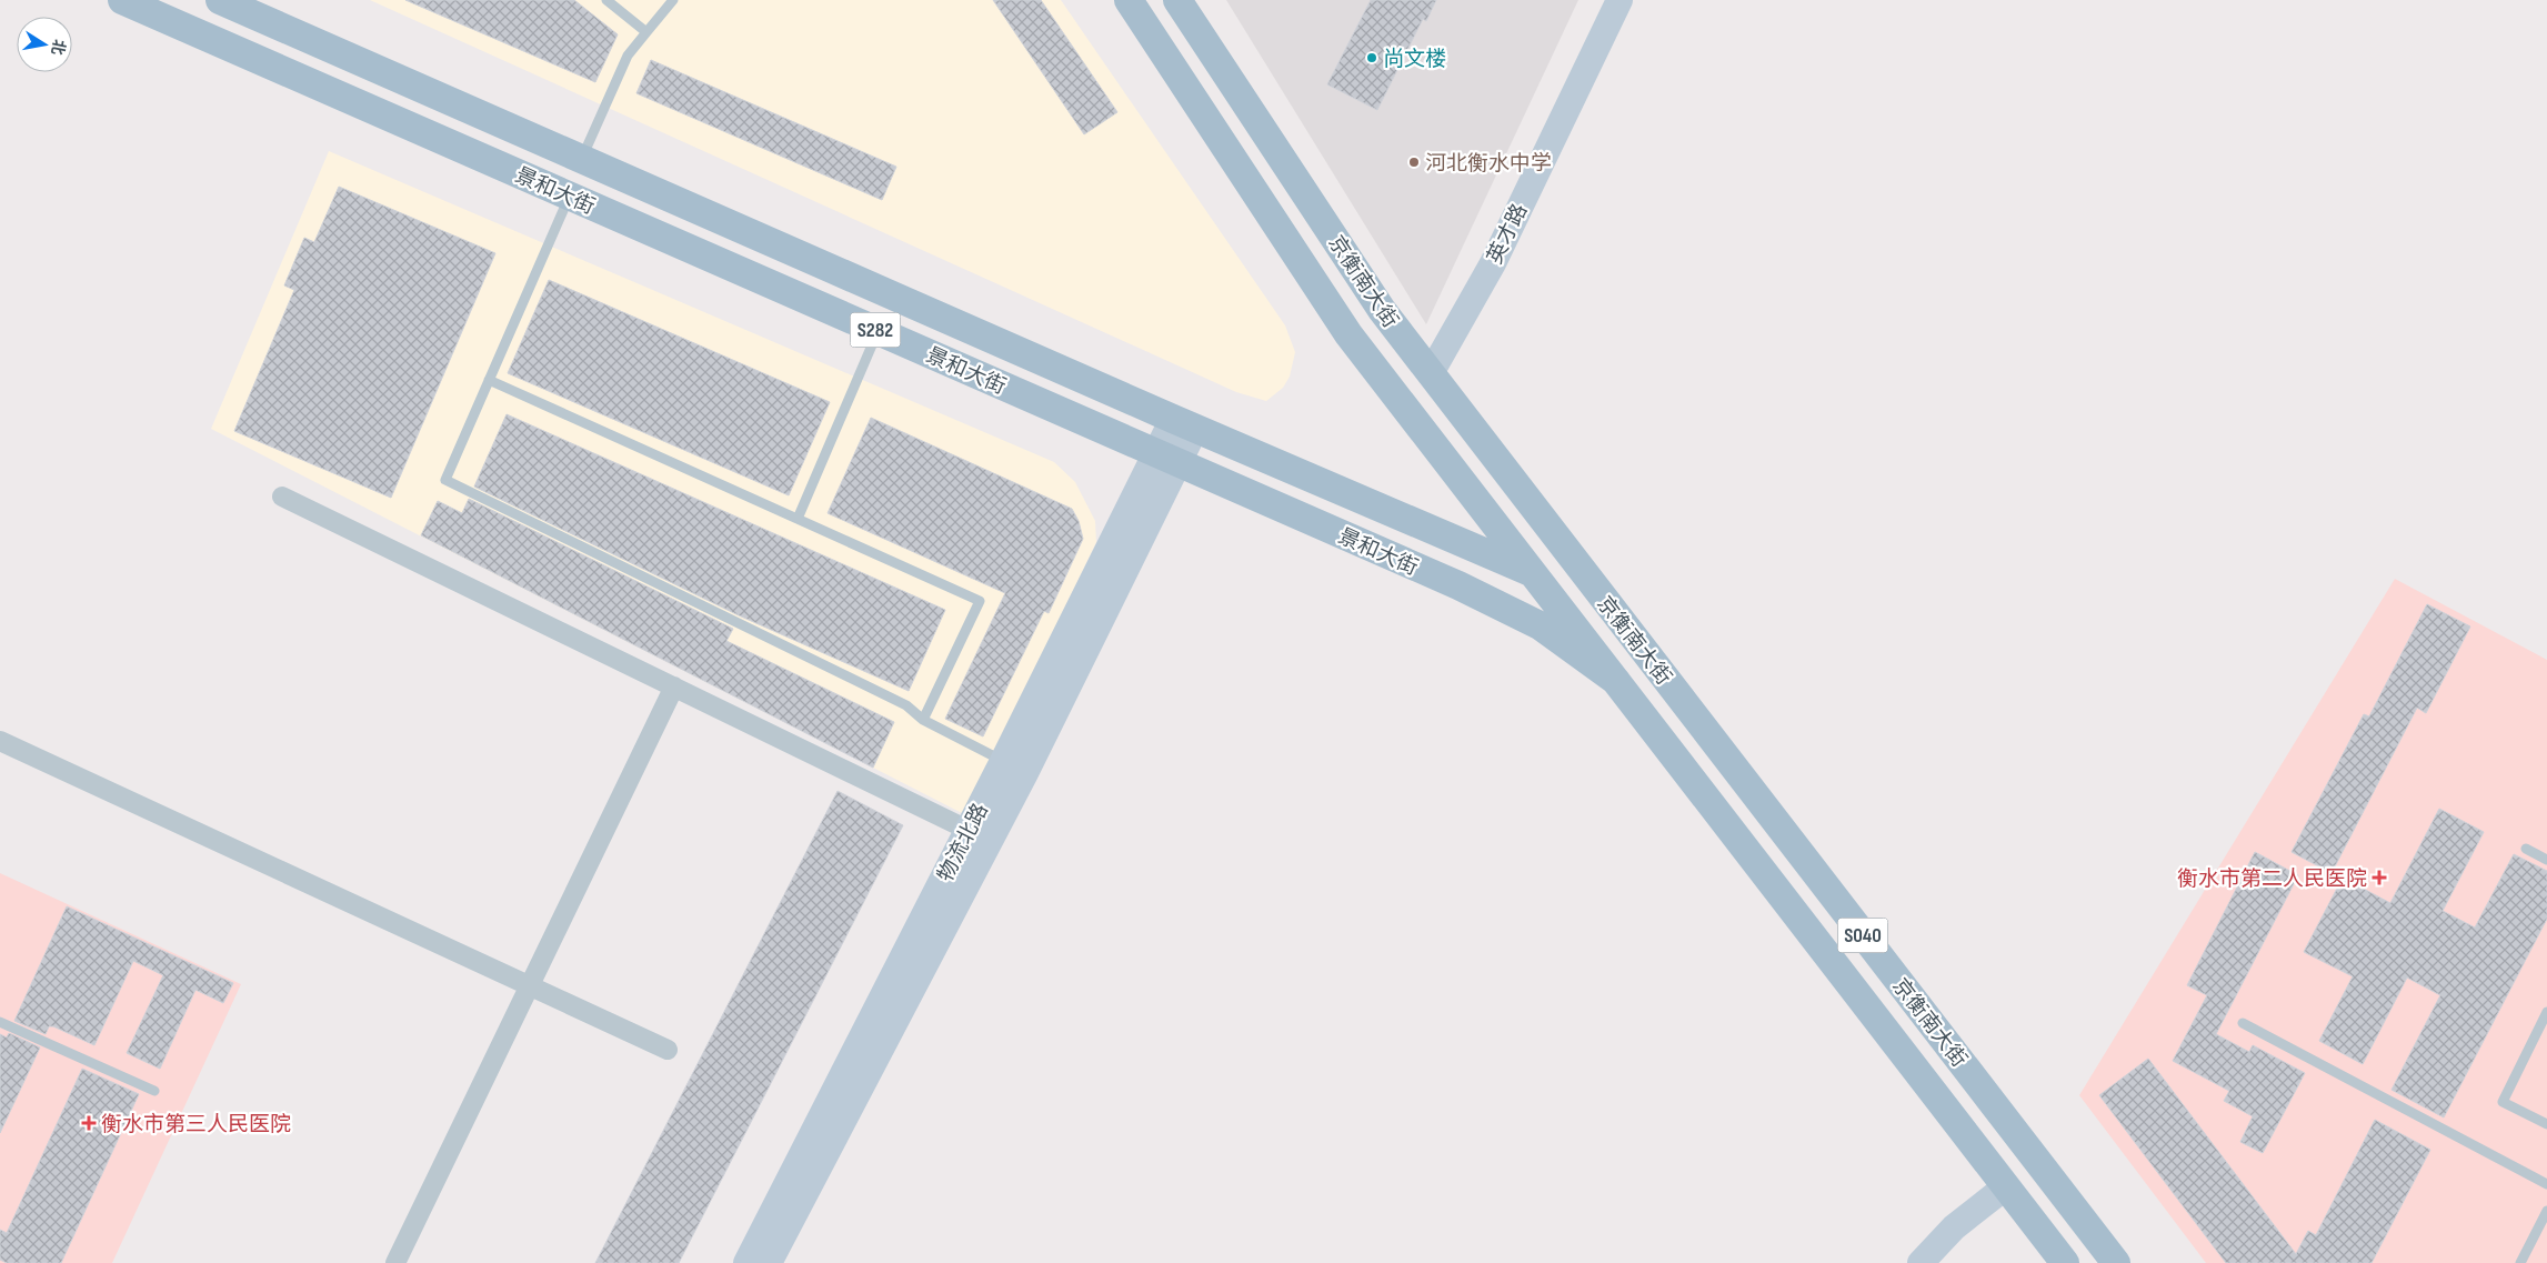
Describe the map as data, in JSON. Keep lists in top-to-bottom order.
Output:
{
  "streets": {
    "main road": [
      "景和大街",
      "京衡南大街",
      "S282",
      "S040"
    ],
    "street": ["英才路", "物流北路"]
  },
  "crossings": [
    ["景和大街", "京衡南大街"],
    ["景和大街", "物流北路"],
    ["英才路", "京衡南大街"]
  ],
  "places": {
    "other": ["尚文楼", "河北衡水中学"],
    "health": ["衡水市第二人民医院", "衡水市第三人民医院"]
  },
  "north": "right"
}
